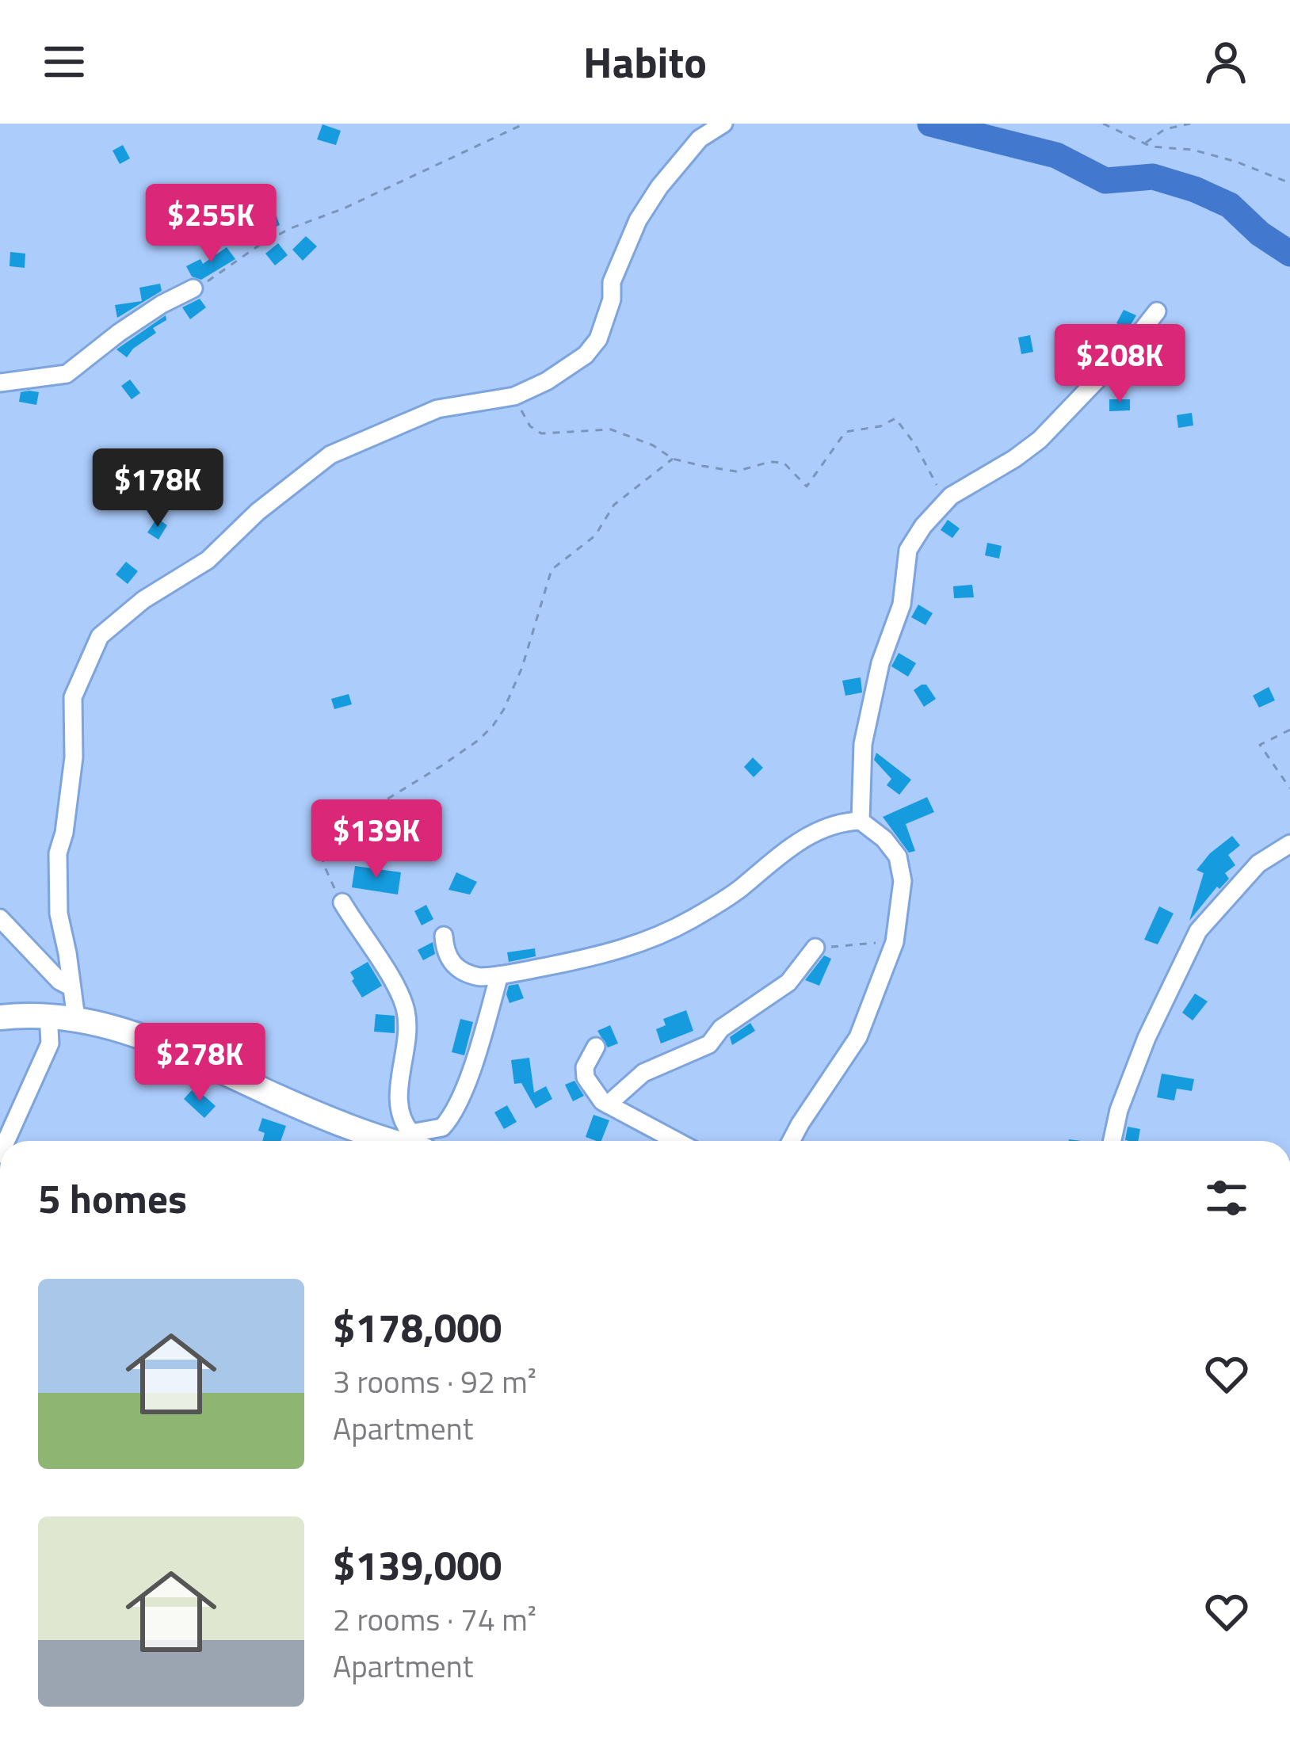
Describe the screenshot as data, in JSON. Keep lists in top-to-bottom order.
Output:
{
  "page": {
    "header": "Habito",
    "price": [
      "$255K",
      "$208K",
      "$178K",
      "$139K",
      "$278K"
    ],
    "heading": "5 homes",
    "list": [
      {
        "name": "$178,000",
        "note": "3 rooms · 92 m² · Apartment"
      },
      {
        "name": "$139,000",
        "note": "2 rooms · 74 m² · Apartment"
      }
    ]
  }
}
